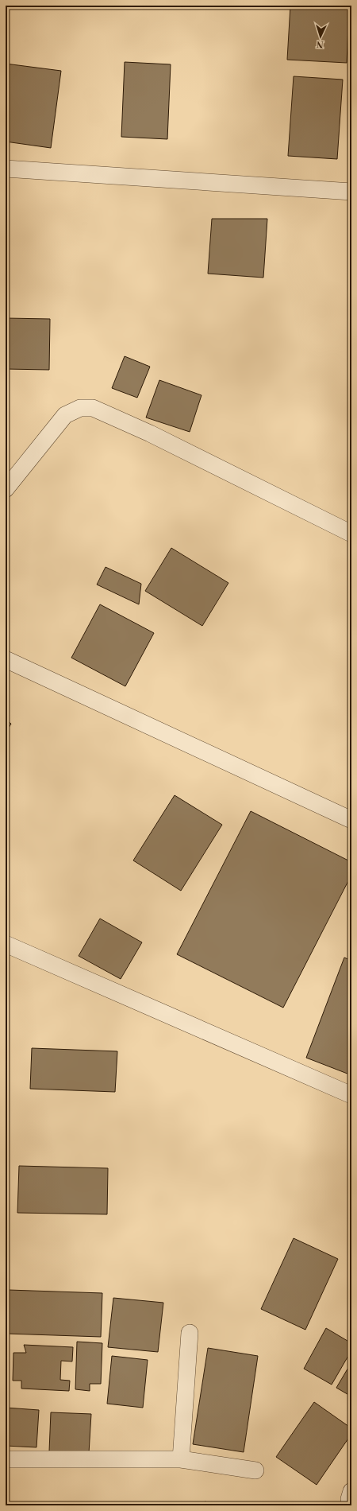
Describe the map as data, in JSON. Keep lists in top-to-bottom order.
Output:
{
  "north": "bottom"
}
